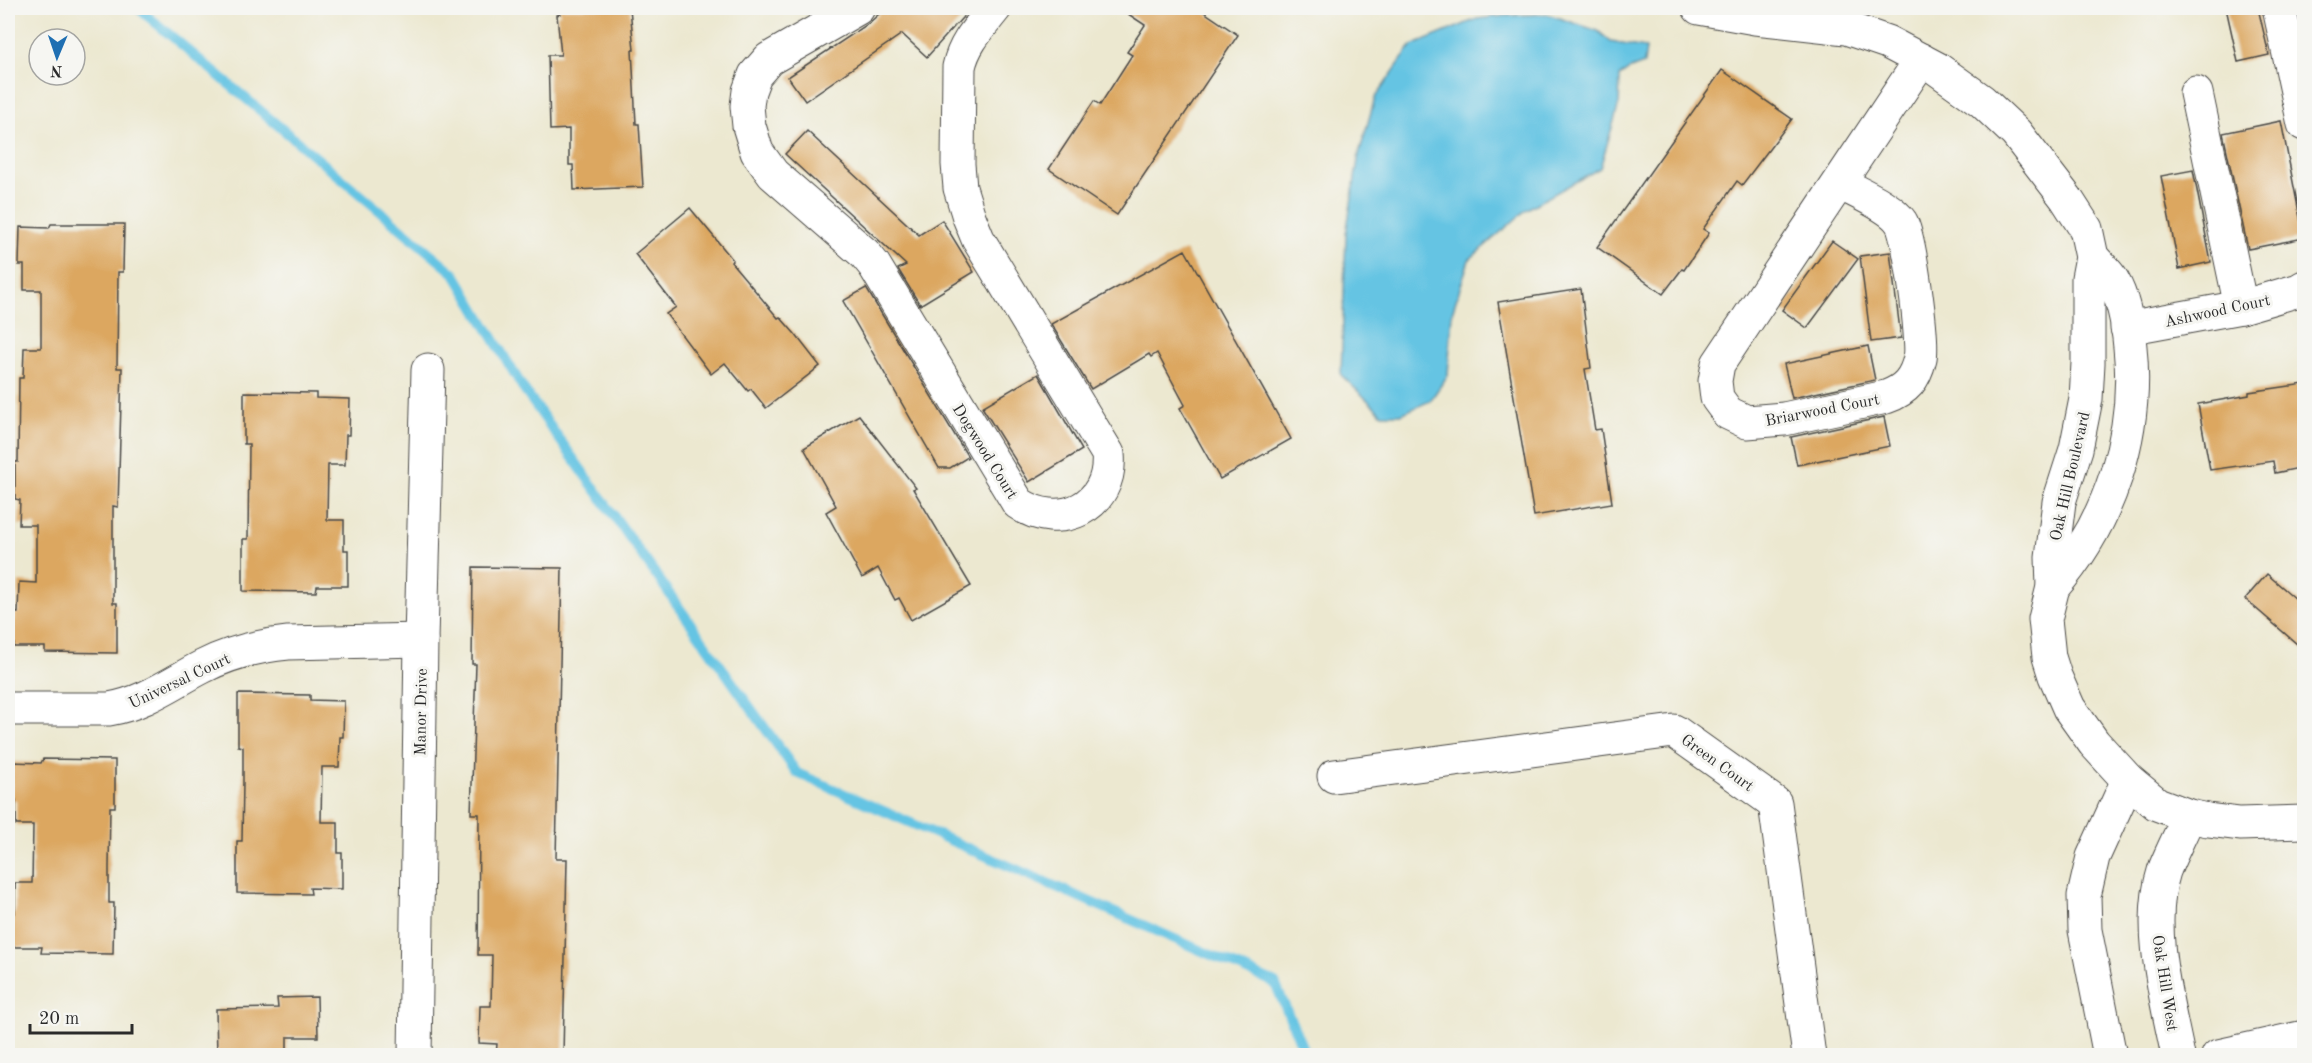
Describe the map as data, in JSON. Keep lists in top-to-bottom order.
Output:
{
  "streets": {
    "street": [
      "Ashwood Court",
      "Briarwood Court",
      "Dogwood Court",
      "Oak Hill Boulevard",
      "Universal Court",
      "Manor Drive",
      "Green Court",
      "Oak Hill West"
    ]
  },
  "crossings": [
    ["Ashwood Court", "Oak Hill Boulevard"],
    ["Briarwood Court", "Oak Hill Boulevard"],
    ["Oak Hill Boulevard", "Oak Hill West"],
    ["Universal Court", "Manor Drive"]
  ],
  "scale_bar": "20 m",
  "north": "bottom"
}
